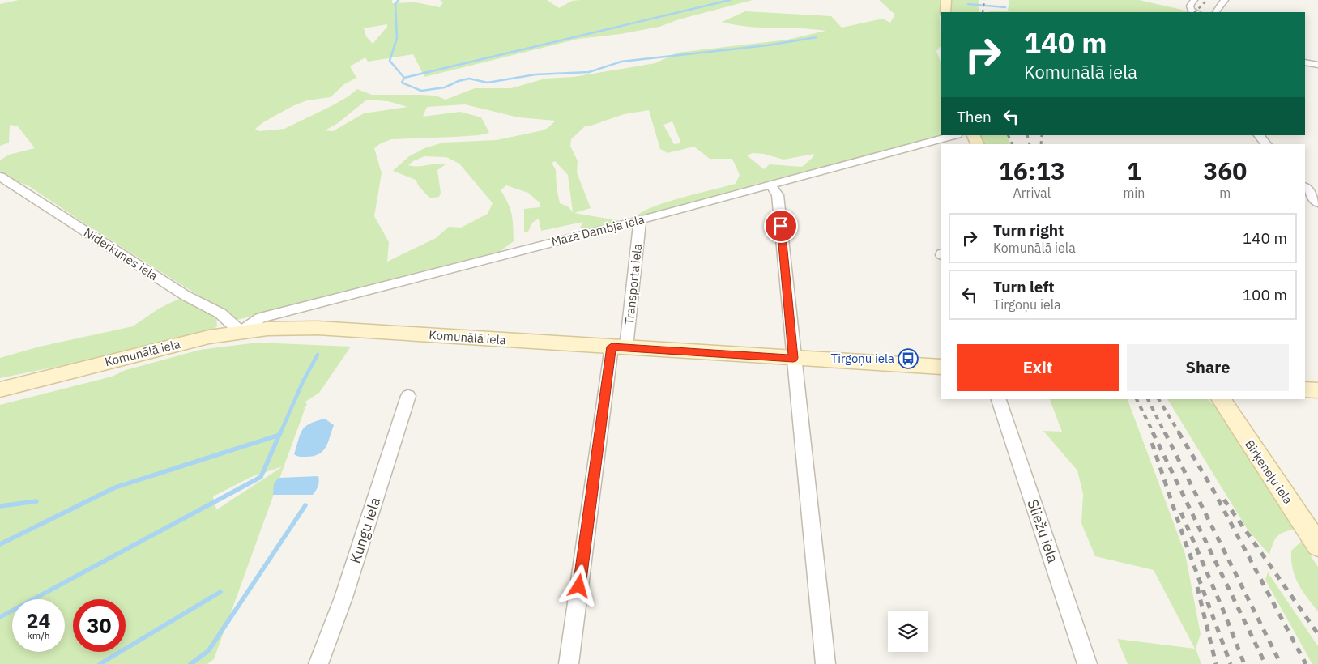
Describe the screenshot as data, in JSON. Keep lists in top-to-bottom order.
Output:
{
  "streets": {
    "street": [
      "Mazā Dambja iela",
      "Niderkunes iela",
      "Transporta iela",
      "Komunālā iela",
      "Birķeneļu iela",
      "Kungu iela",
      "Sliežu iela"
    ]
  },
  "crossings": [
    ["Mazā Dambja iela", "Niderkunes iela"],
    ["Mazā Dambja iela", "Transporta iela"],
    ["Mazā Dambja iela", "Komunālā iela"],
    ["Niderkunes iela", "Komunālā iela"],
    ["Transporta iela", "Komunālā iela"]
  ],
  "places": {
    "bus stop": ["Tirgoņu iela"]
  },
  "page": {
    "turn": ["140 m", "Komunālā iela"],
    "then": "Then",
    "eta": [
      "16:13",
      "Arrival",
      "1",
      "min",
      "360",
      "m"
    ],
    "list": [
      {
        "name": "Turn right",
        "note": "Komunālā iela",
        "value": "140 m"
      },
      {
        "name": "Turn left",
        "note": "Tirgoņu iela",
        "value": "100 m"
      }
    ],
    "buttons": ["Exit", "Share"],
    "speed": "24 km/h",
    "limit": "30"
  }
}
